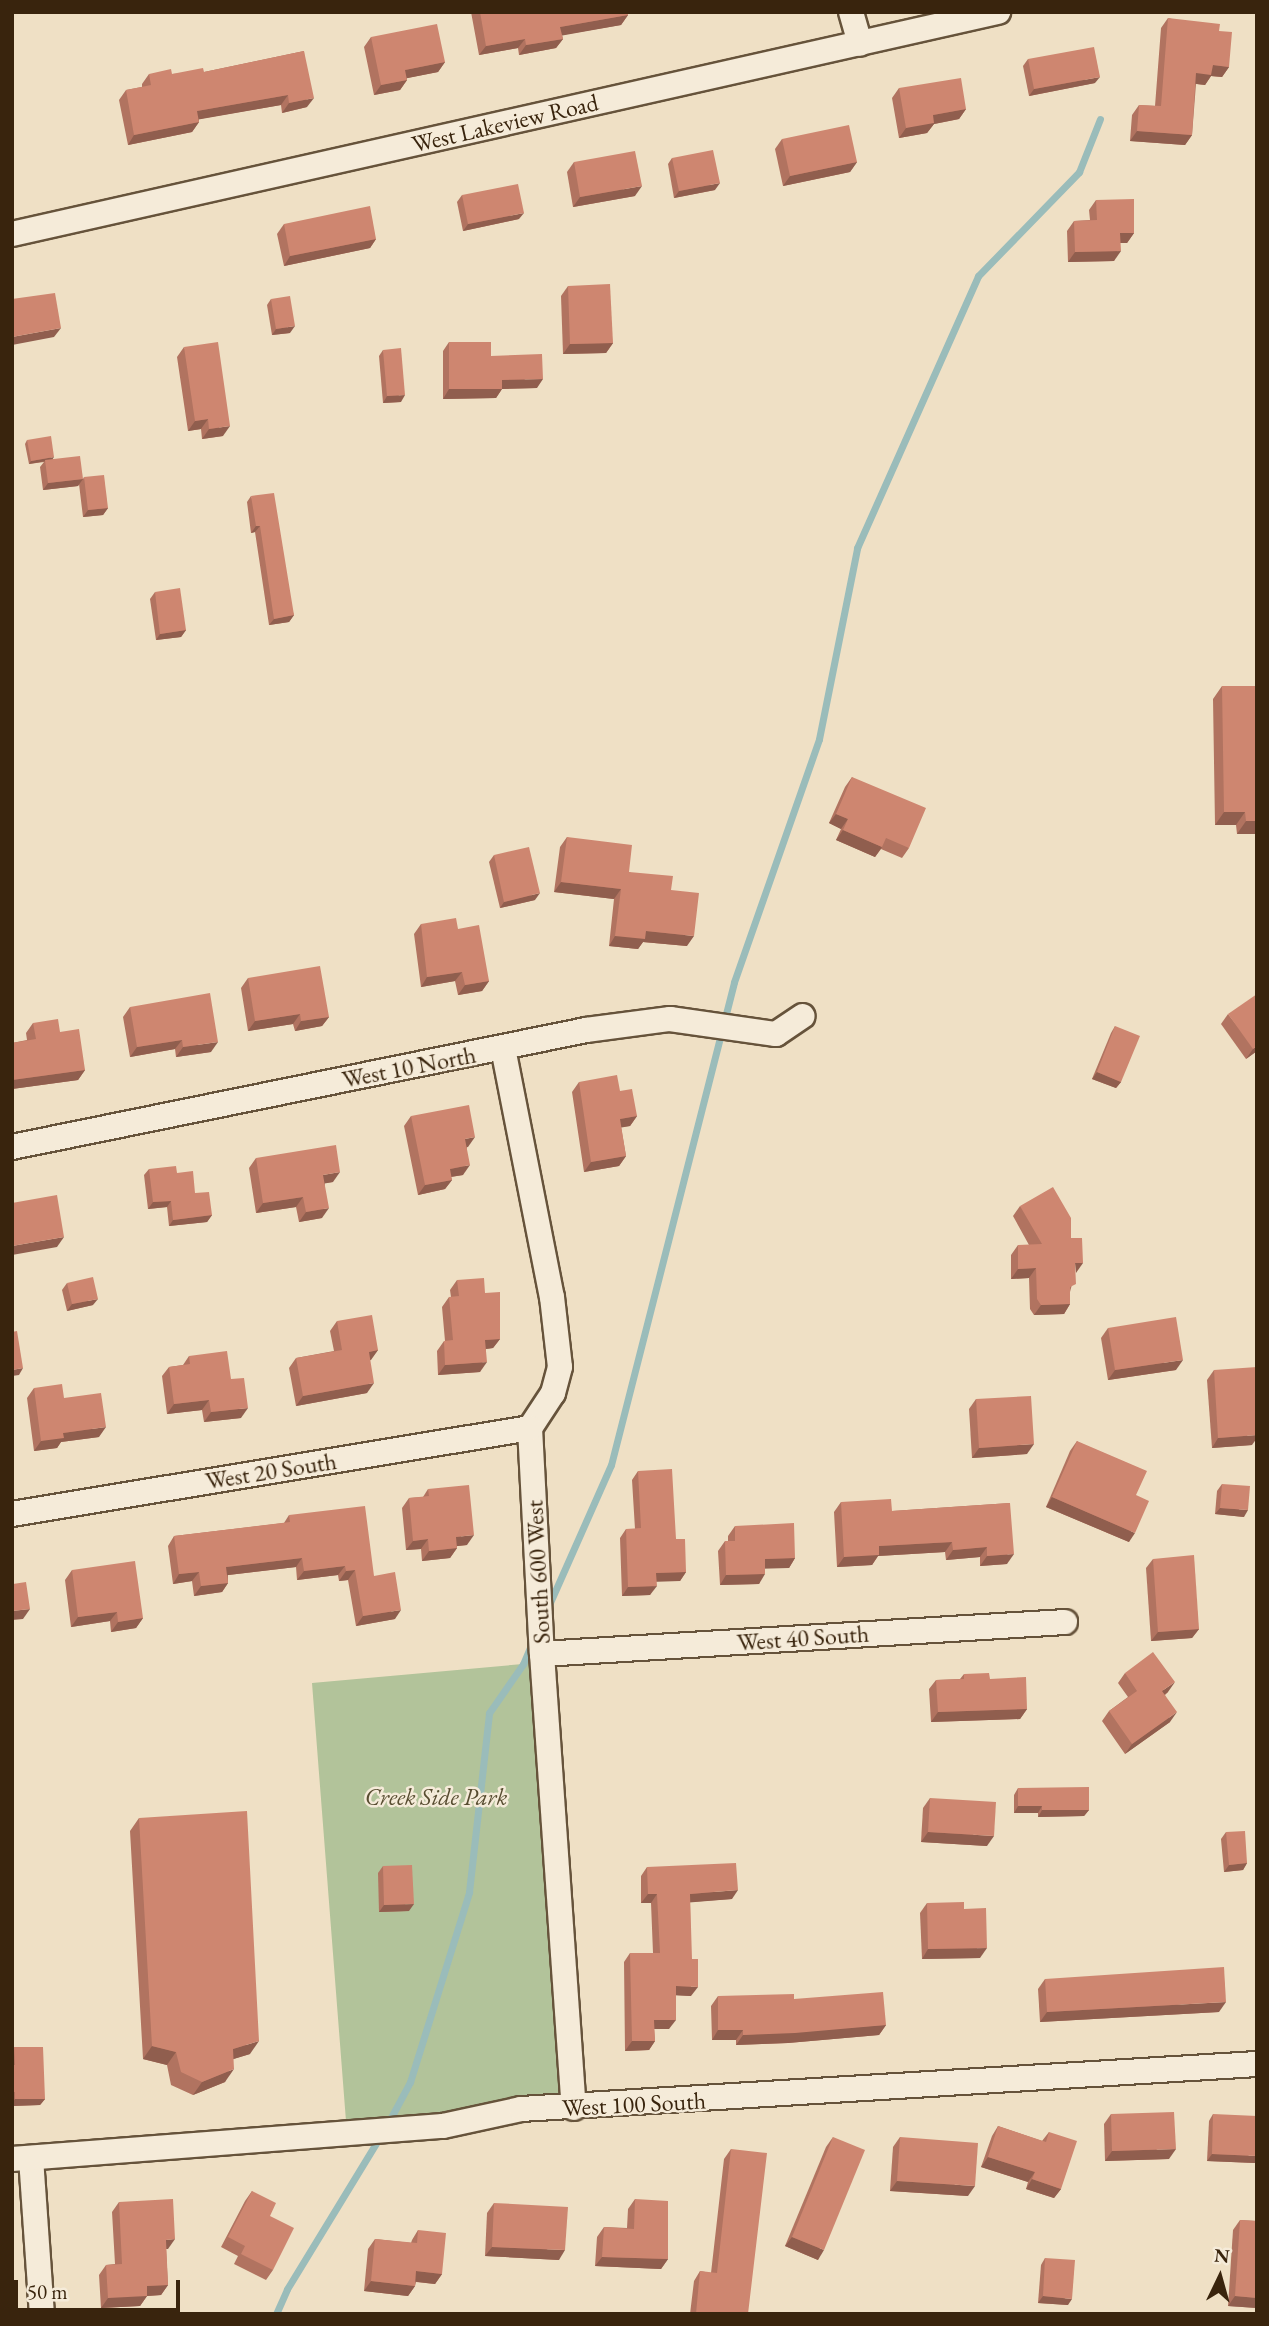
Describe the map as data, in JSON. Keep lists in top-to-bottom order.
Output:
{
  "streets": {
    "street": [
      "West Lakeview Road",
      "West 10 North",
      "West 20 South",
      "South 600 West",
      "West 40 South",
      "West 100 South"
    ]
  },
  "crossings": [
    ["West 20 South", "South 600 West"],
    ["South 600 West", "West 40 South"],
    ["South 600 West", "West 100 South"]
  ],
  "parks": ["Creek Side Park"],
  "scale_bar": "50 m",
  "north": "top"
}
